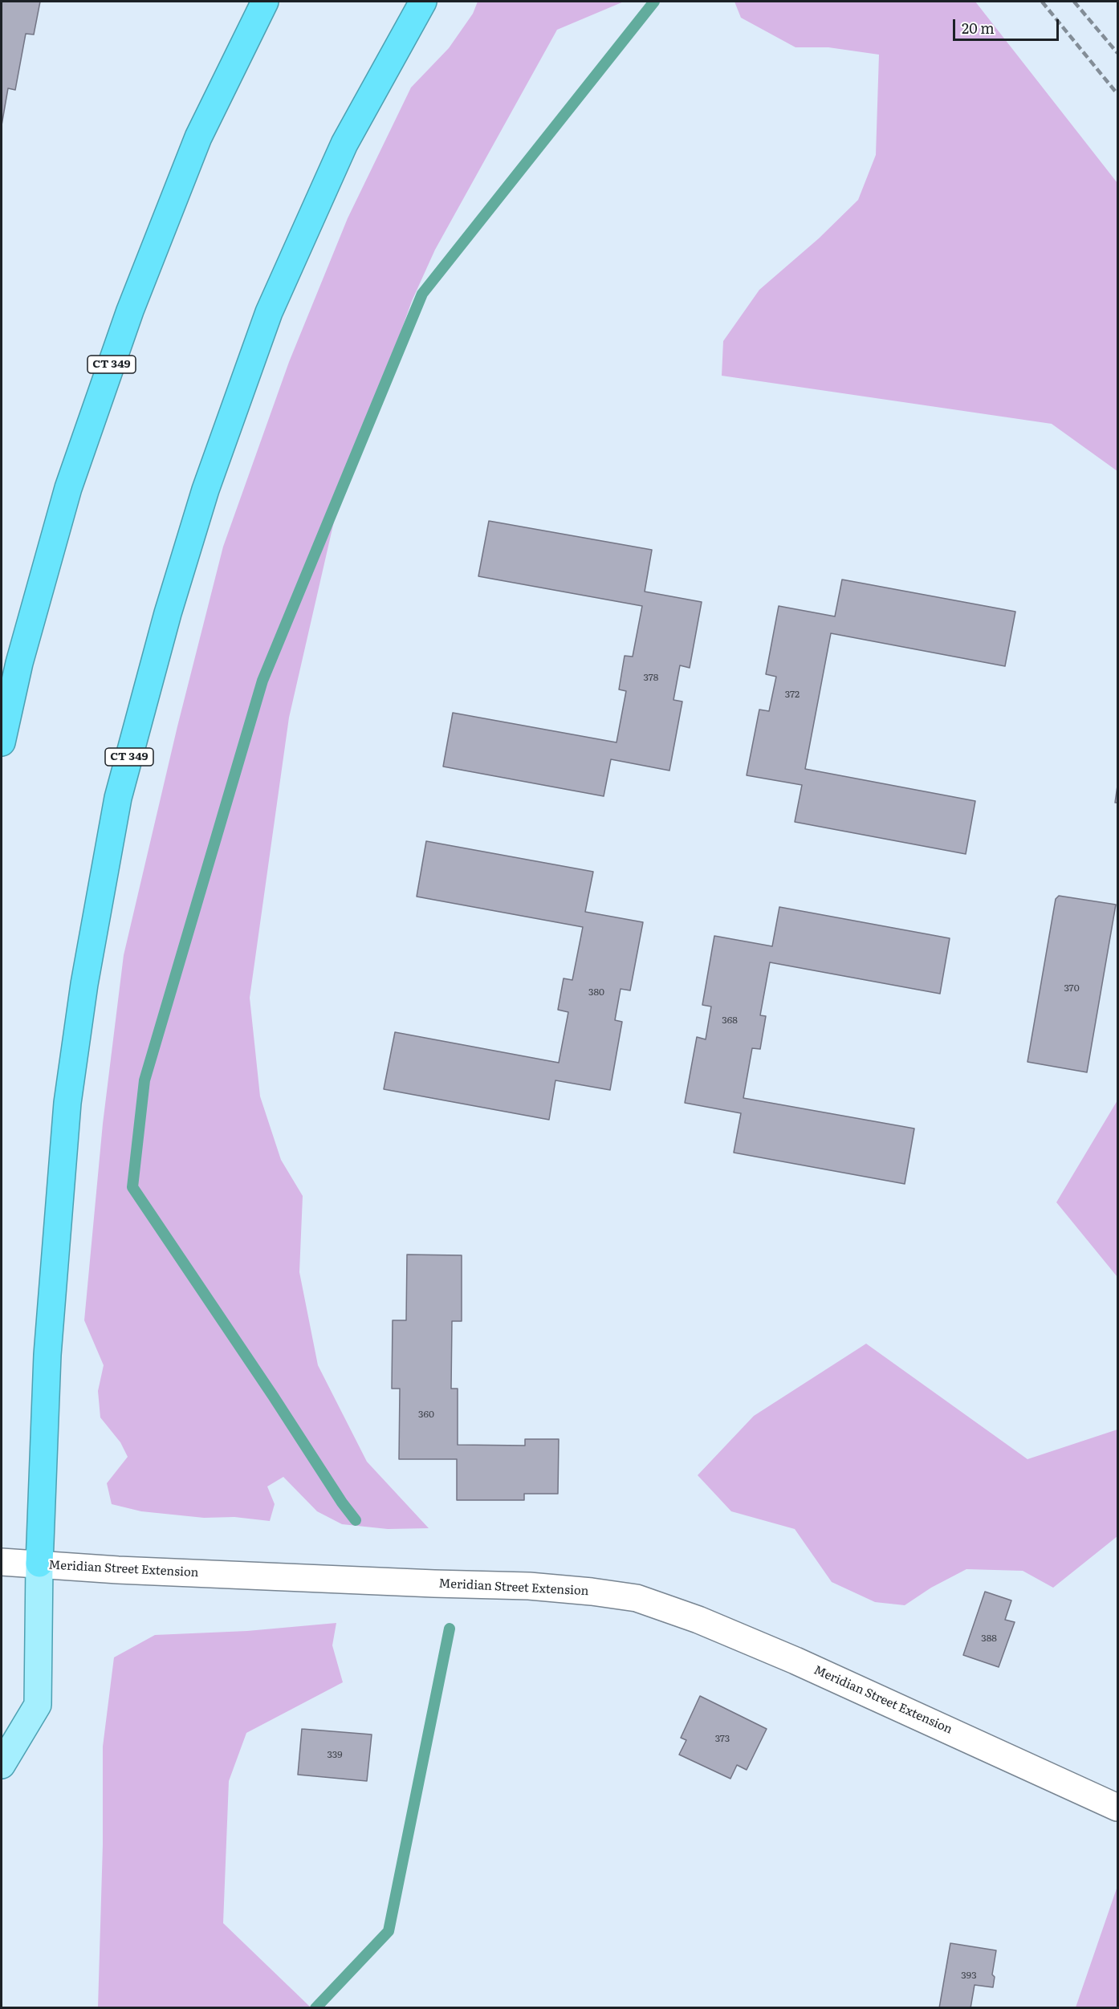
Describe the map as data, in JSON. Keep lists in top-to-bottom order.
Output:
{
  "streets": {
    "highway": ["CT 349"],
    "street": ["Meridian Street Extension"]
  },
  "crossings": [
    ["CT 349", "Meridian Street Extension"]
  ],
  "house_numbers": [
    "378",
    "372",
    "370",
    "380",
    "368",
    "360",
    "388",
    "373",
    "339",
    "393"
  ],
  "scale_bar": "20 m"
}
